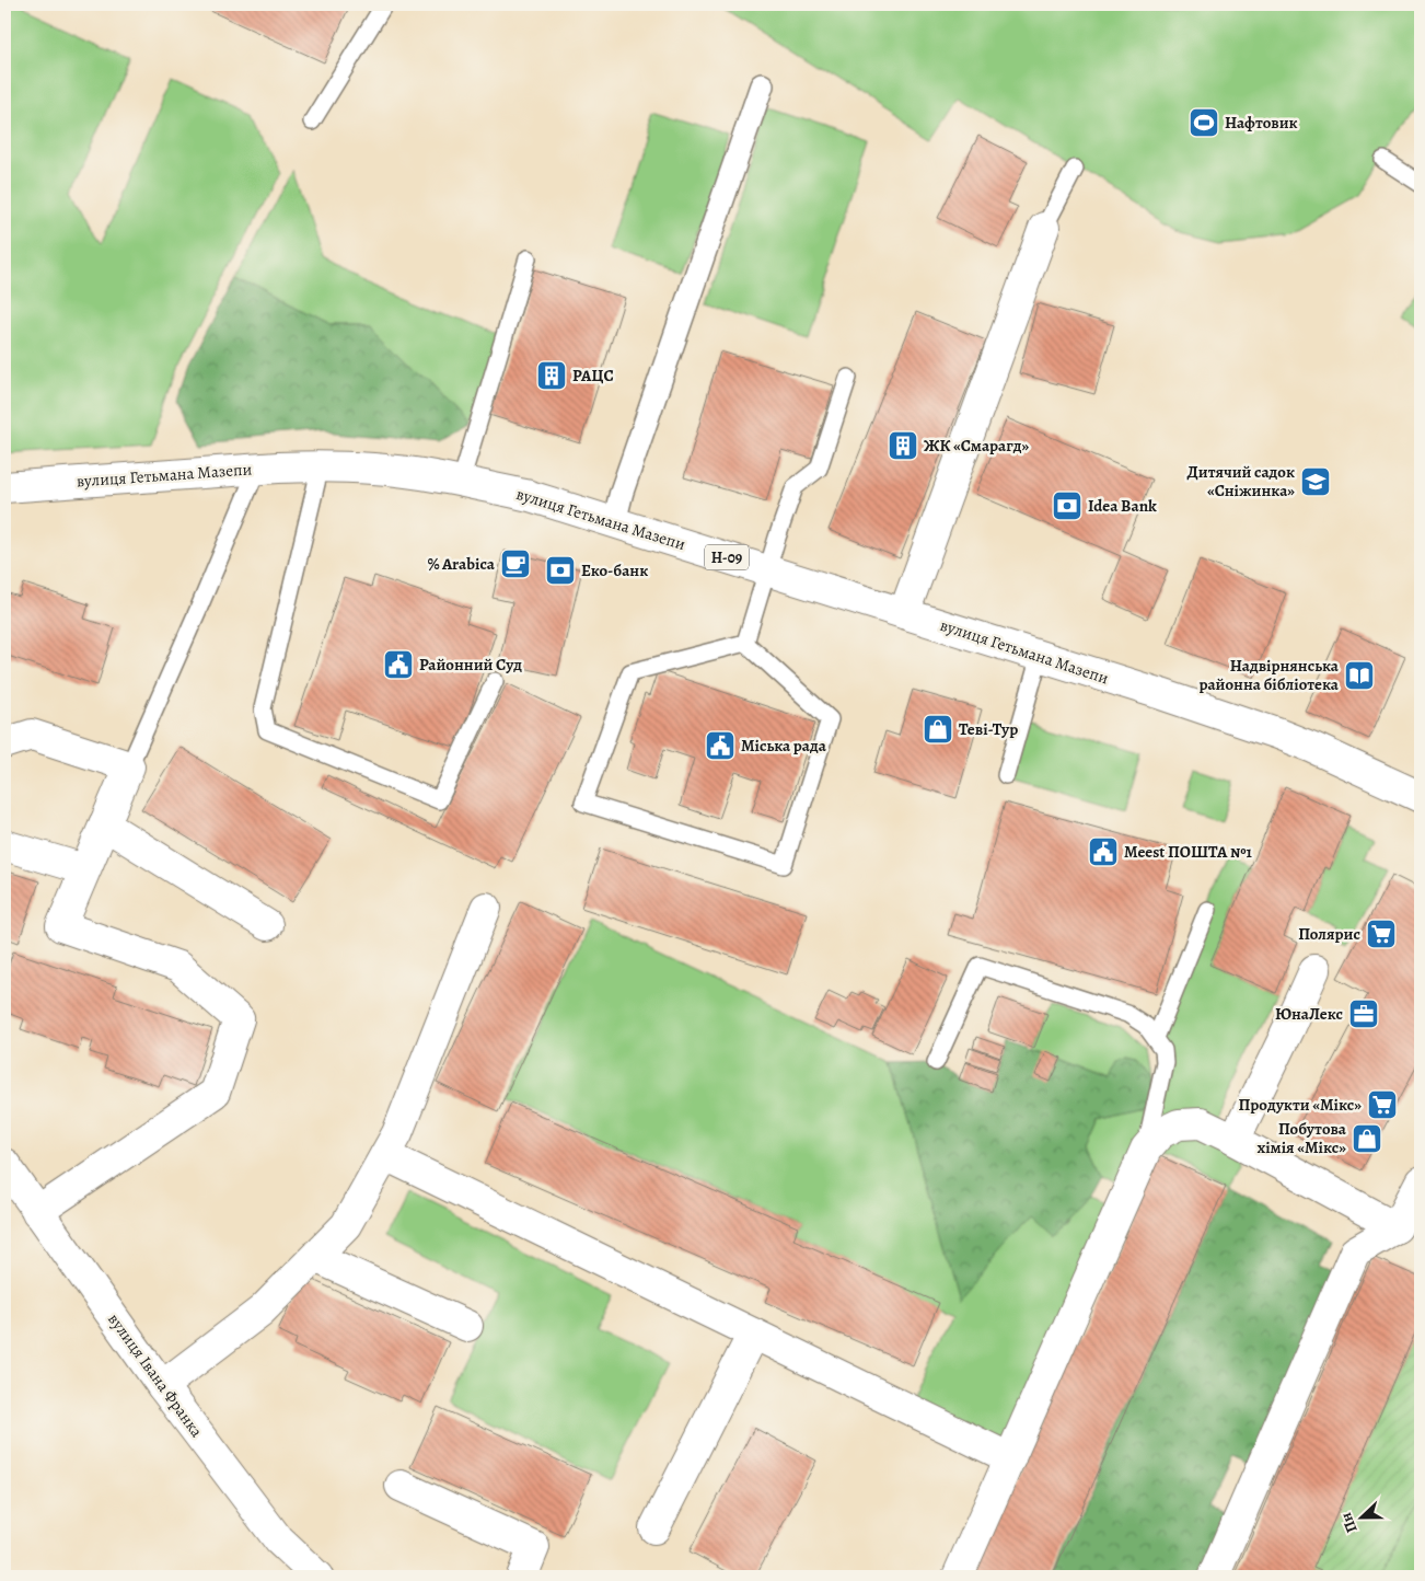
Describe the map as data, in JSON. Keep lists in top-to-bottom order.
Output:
{
  "streets": {
    "street": ["вулиця Гетьмана Мазепи", "Н-09", "вулиця Івана Франка"]
  },
  "places": {
    "sports": ["Нафтовик"],
    "building": ["РАЦС", "ЖК «Смарагд»"],
    "school or university": ["Дитячий садок «Сніжинка»"],
    "bank": ["Idea Bank", "Еко-банк"],
    "cafe": ["% Arabica"],
    "public building": ["Районний Суд", "Міська рада", "Meest ПОШТА №1"],
    "library": ["Надвірнянська районна бібліотека"],
    "shop": ["Теві-Тур", "Побутова хімія «Мікс»"],
    "supermarket": ["Полярис", "Продукти «Мікс»"],
    "office": ["ЮнаЛекс"]
  },
  "north": "left"
}
